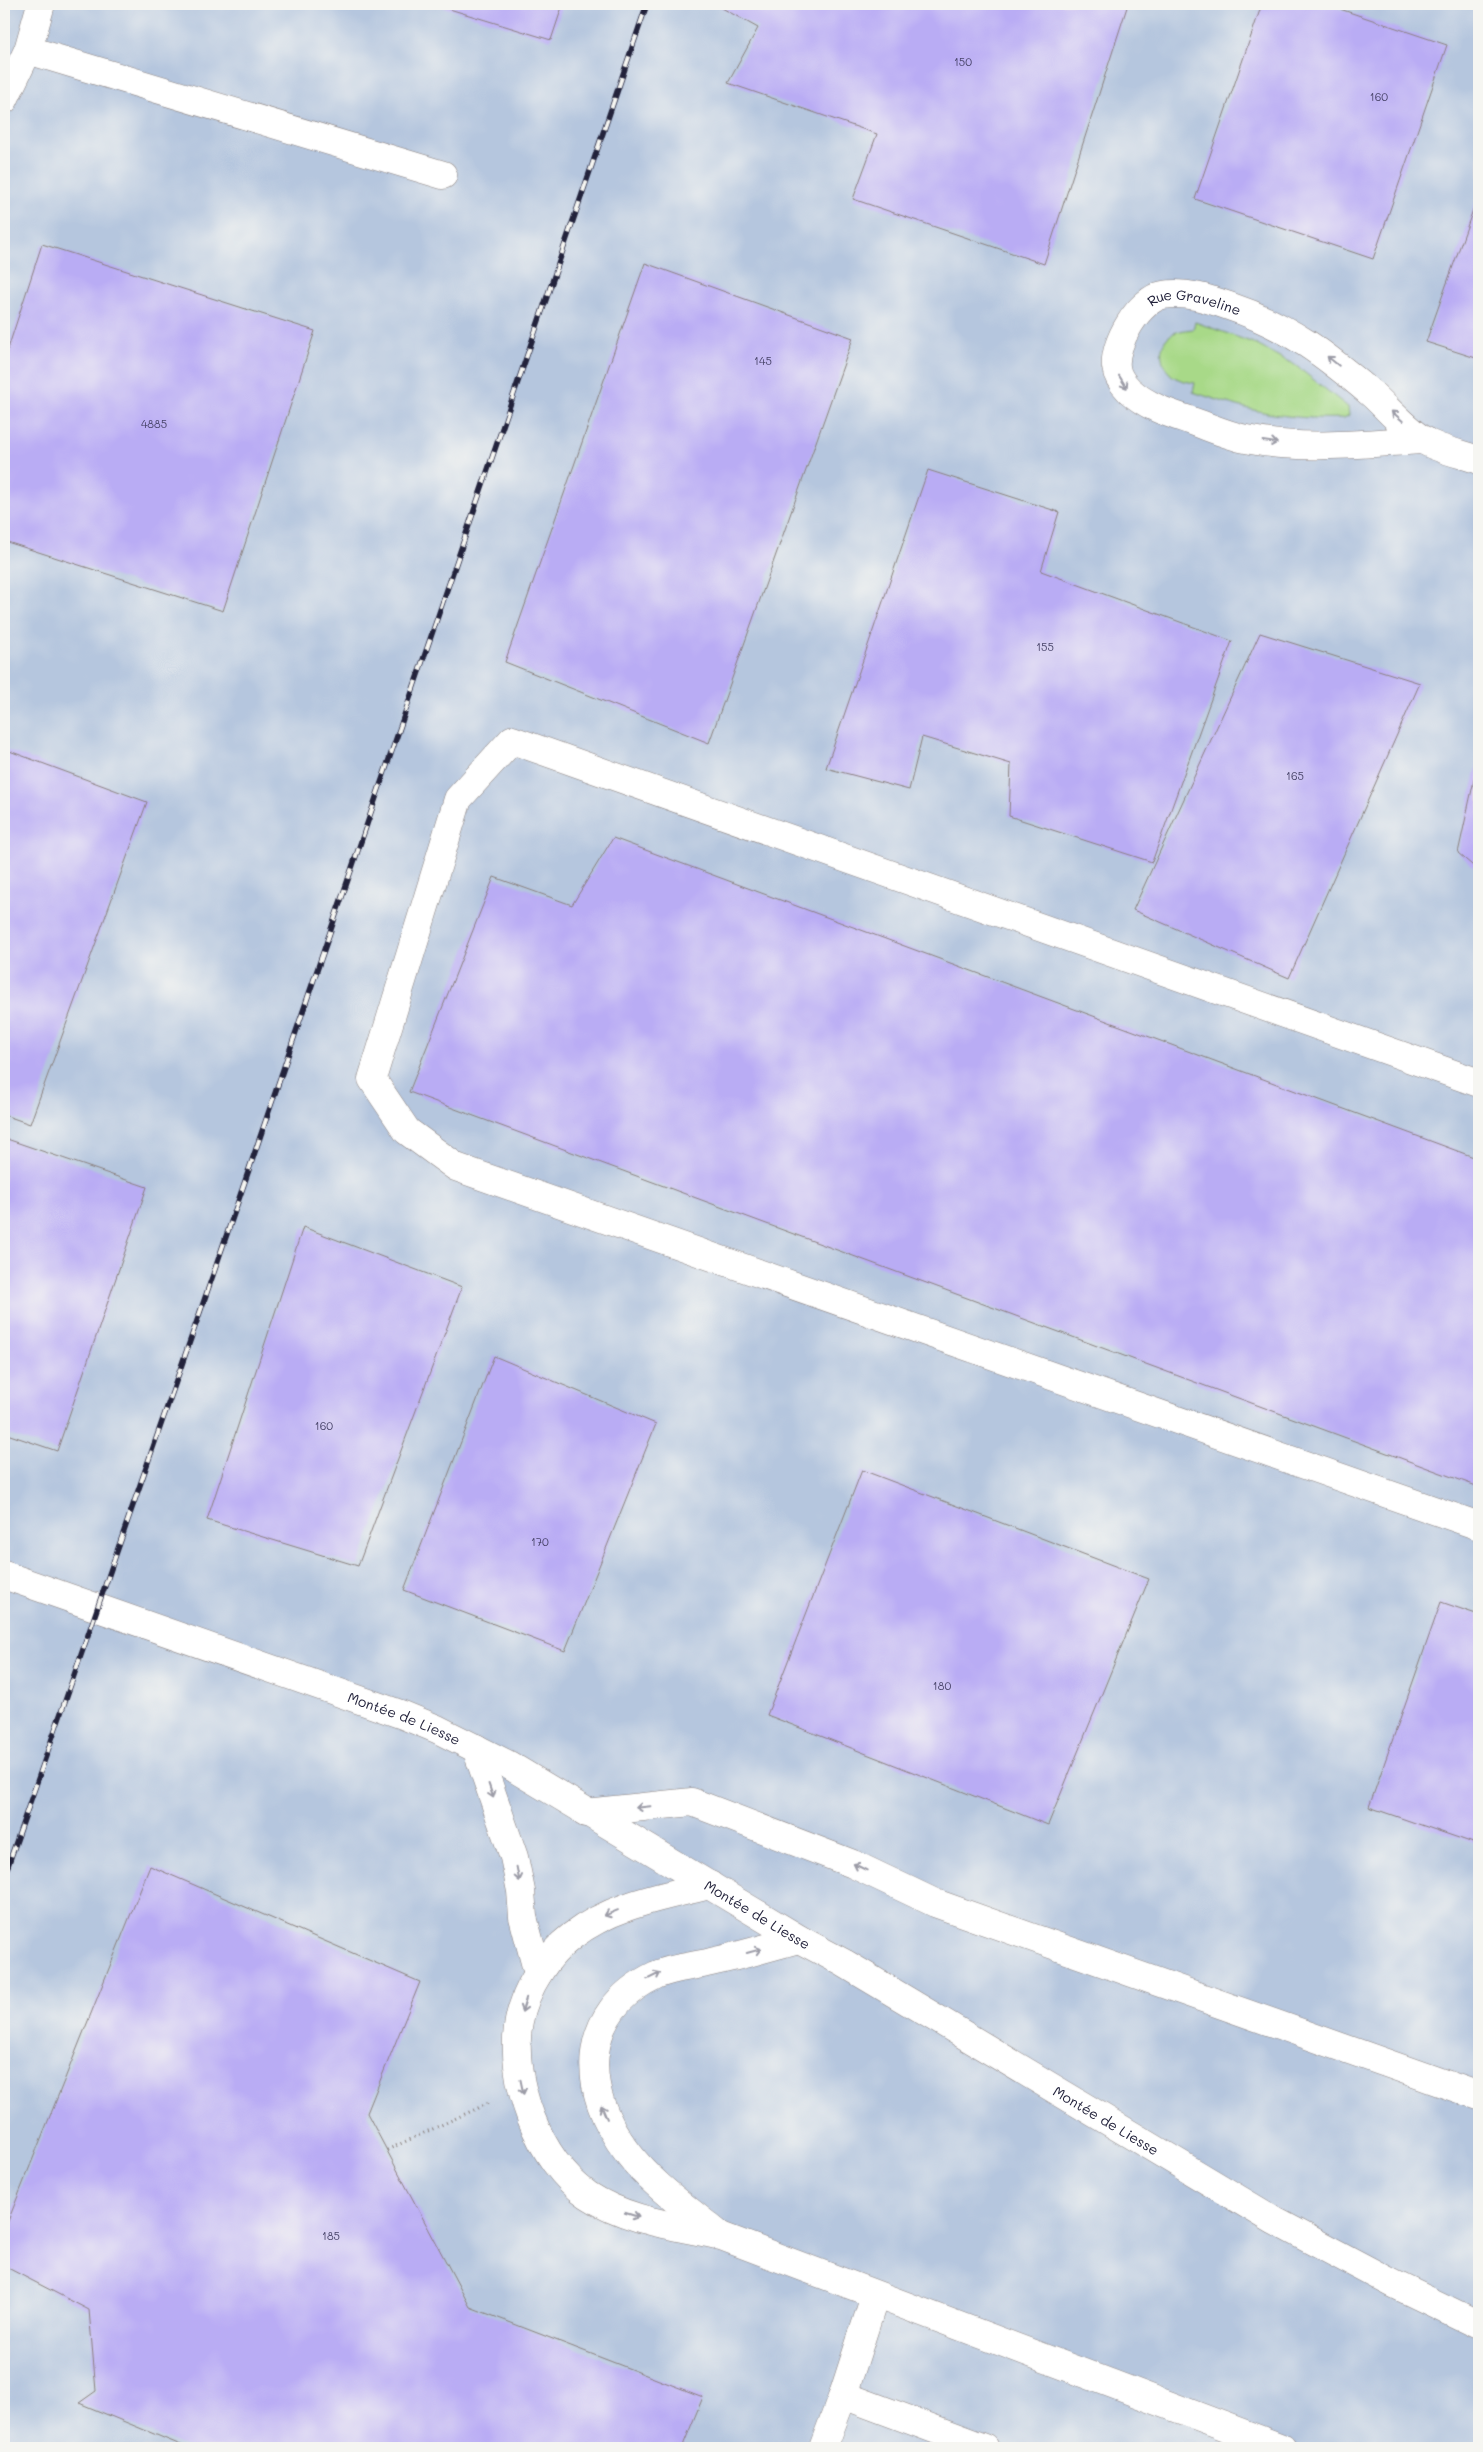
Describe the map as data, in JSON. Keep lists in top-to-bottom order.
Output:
{
  "streets": {
    "street": ["Rue Graveline", "Montée de Liesse"]
  },
  "house_numbers": [
    "150",
    "160",
    "145",
    "4885",
    "155",
    "165",
    "160",
    "170",
    "180",
    "185"
  ]
}
